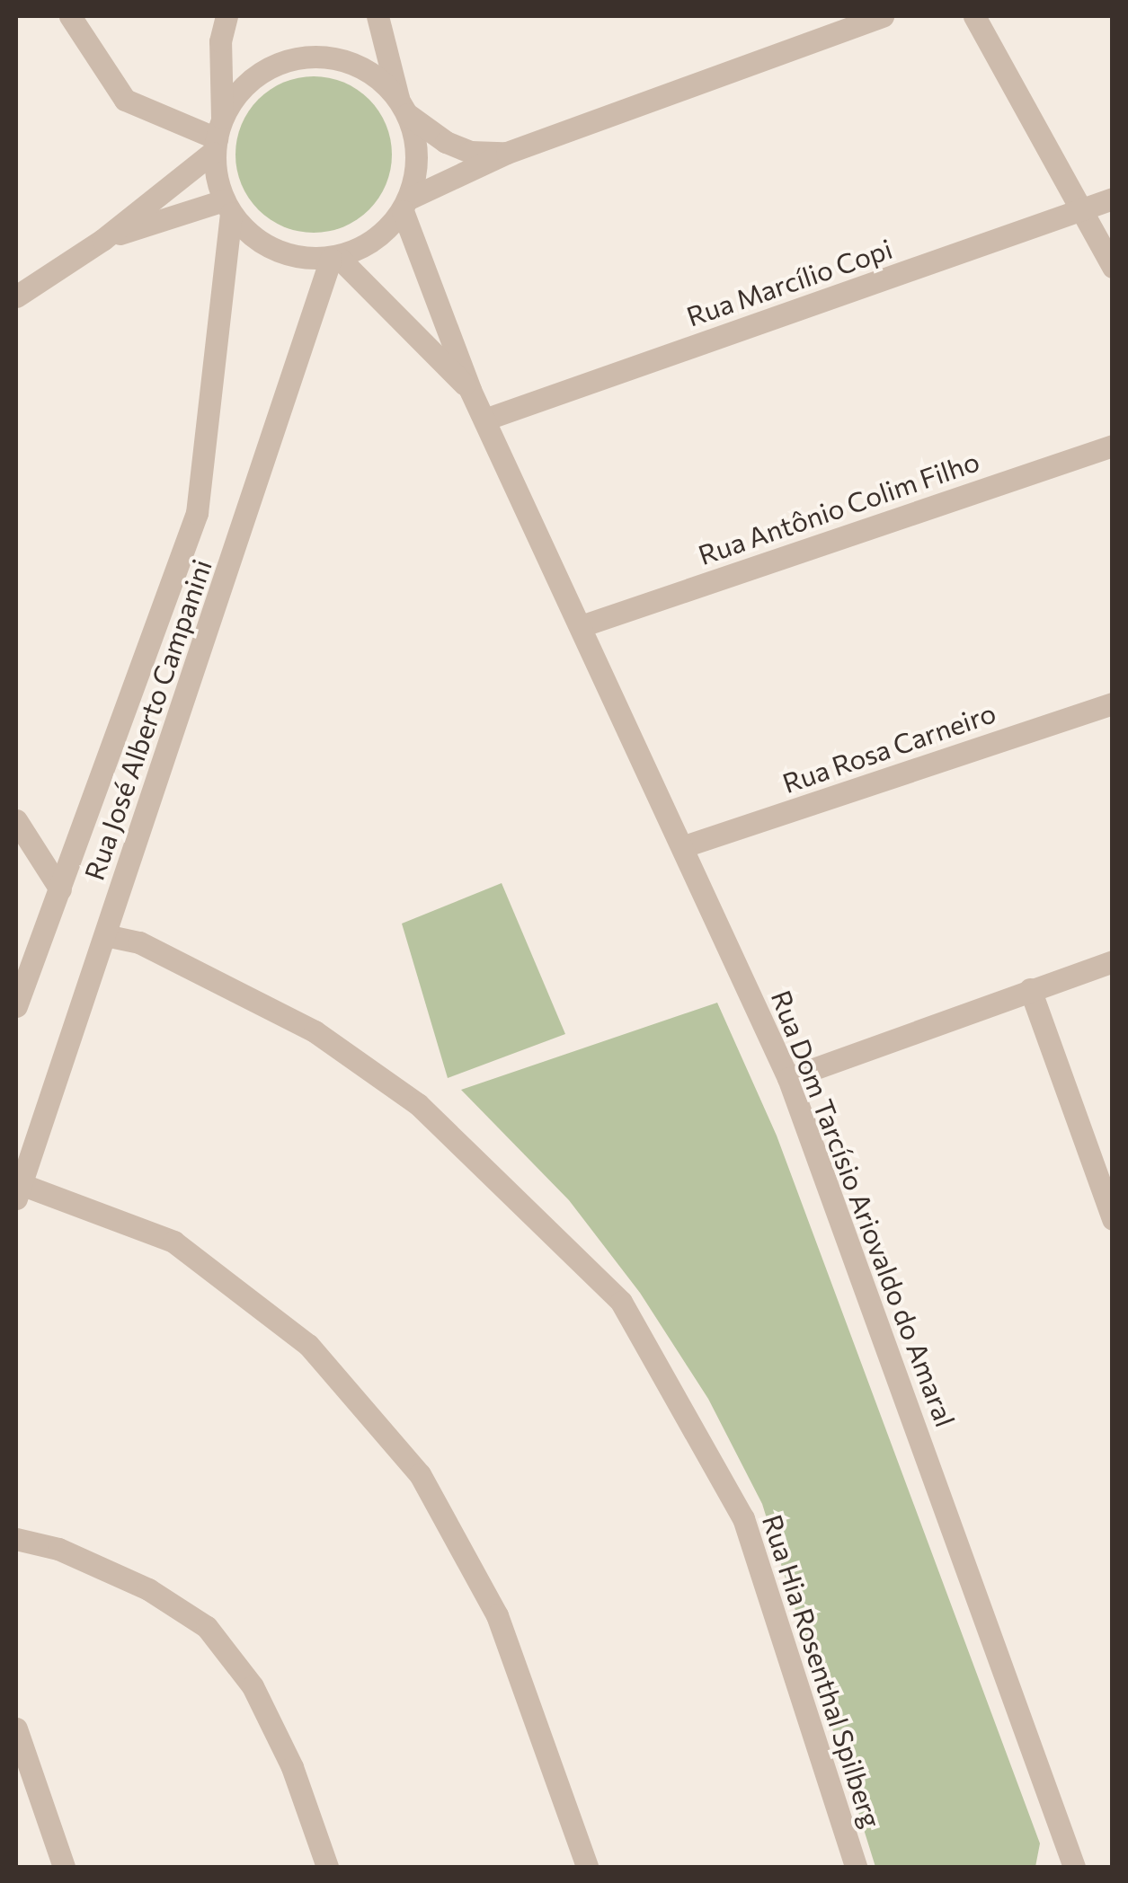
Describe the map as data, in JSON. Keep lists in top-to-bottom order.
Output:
{
  "streets": {
    "street": [
      "Rua Marcílio Copi",
      "Rua Antônio Colim Filho",
      "Rua José Alberto Campanini",
      "Rua Rosa Carneiro",
      "Rua Dom Tarcísio Ariovaldo do Amaral",
      "Rua Hia Rosenthal Spilberg"
    ]
  },
  "crossings": [
    ["Rua Marcílio Copi", "Rua Dom Tarcísio Ariovaldo do Amaral"],
    ["Rua Antônio Colim Filho", "Rua Dom Tarcísio Ariovaldo do Amaral"],
    ["Rua José Alberto Campanini", "Rua Dom Tarcísio Ariovaldo do Amaral"],
    ["Rua José Alberto Campanini", "Rua Hia Rosenthal Spilberg"],
    ["Rua Rosa Carneiro", "Rua Dom Tarcísio Ariovaldo do Amaral"]
  ]
}
